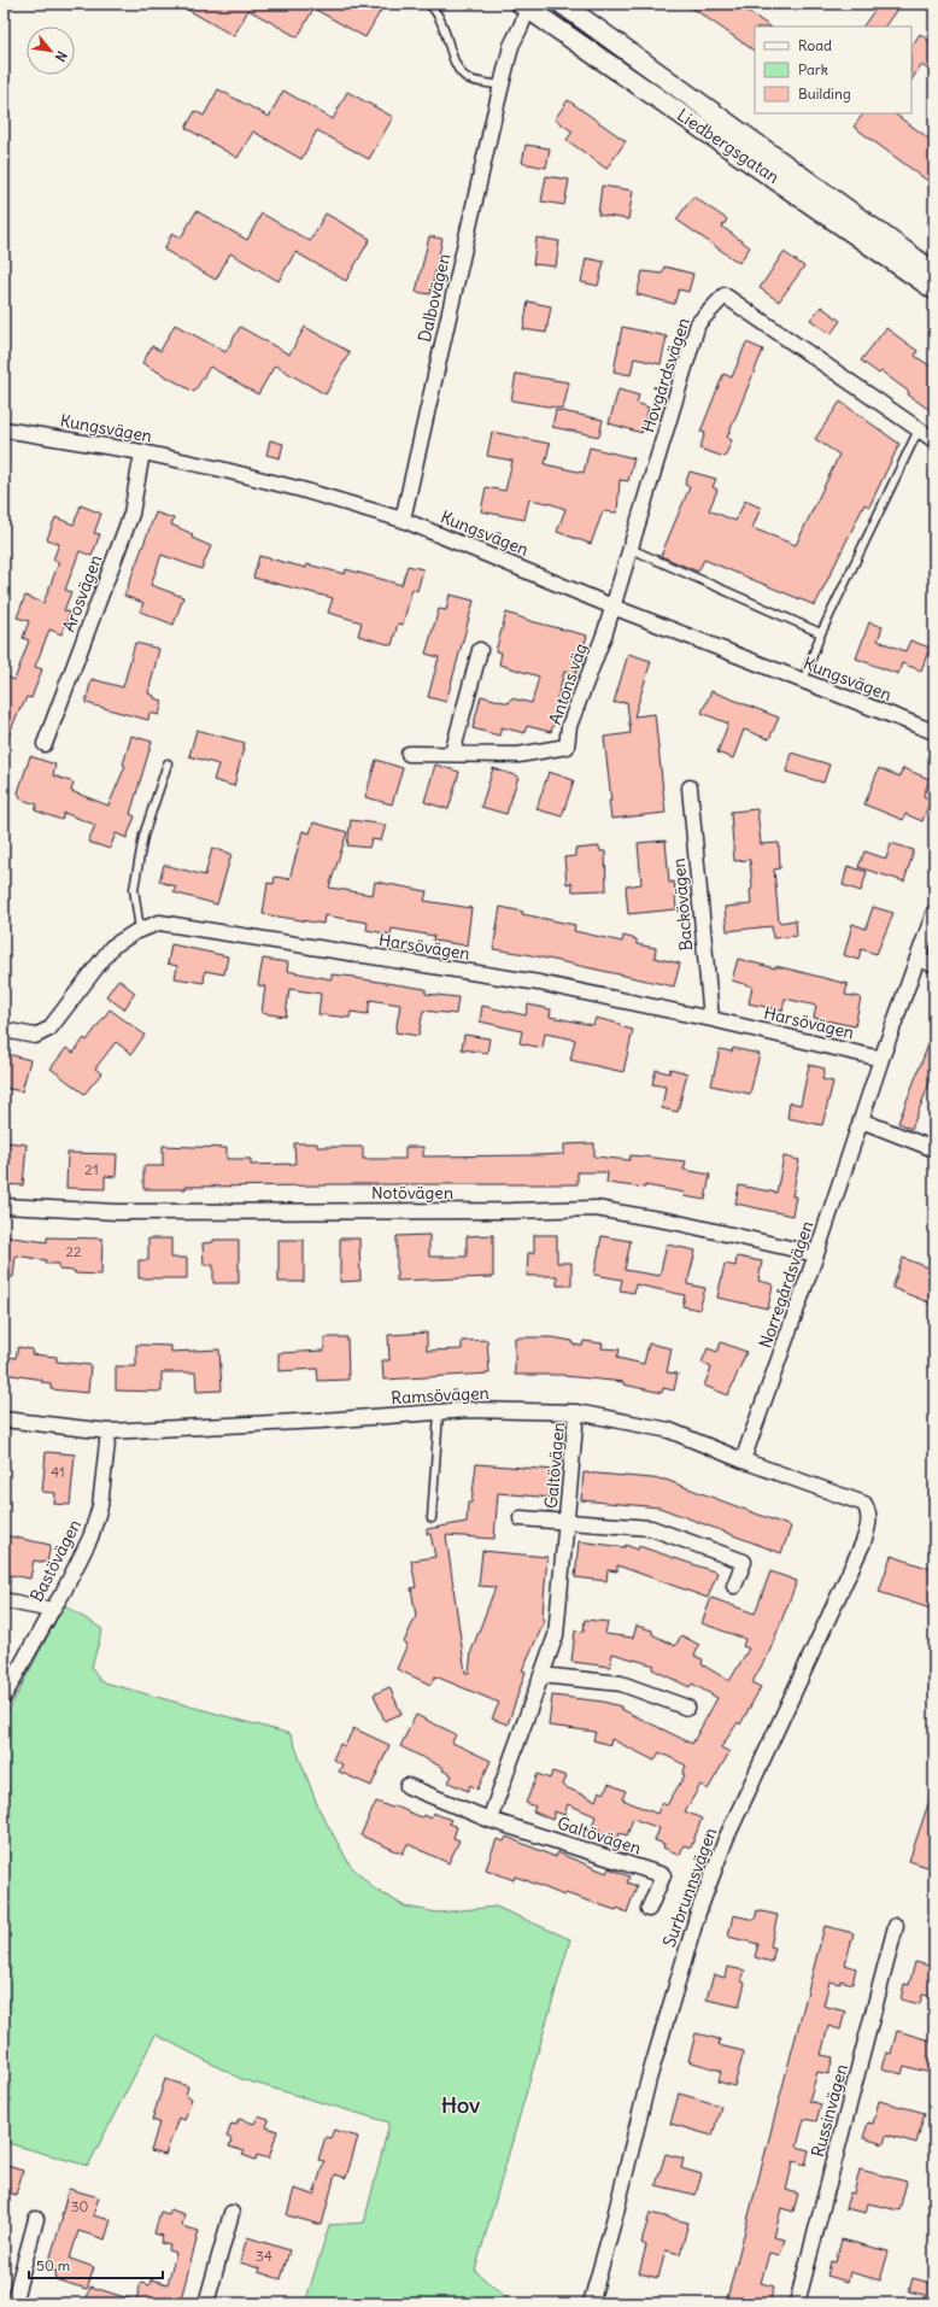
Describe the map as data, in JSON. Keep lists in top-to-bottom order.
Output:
{
  "streets": {
    "street": [
      "Liedbergsgatan",
      "Dalbovägen",
      "Hovgårdsvägen",
      "Kungsvägen",
      "Arosvägen",
      "Antons väg",
      "Backövägen",
      "Harsövägen",
      "Notövägen",
      "Norregårdsvägen",
      "Ramsövägen",
      "Galtövägen",
      "Bastövägen",
      "Surbrunnsvägen",
      "Russinvägen"
    ]
  },
  "crossings": [
    ["Liedbergsgatan", "Dalbovägen"],
    ["Dalbovägen", "Kungsvägen"],
    ["Hovgårdsvägen", "Kungsvägen"],
    ["Hovgårdsvägen", "Antons väg"],
    ["Kungsvägen", "Arosvägen"],
    ["Kungsvägen", "Antons väg"],
    ["Backövägen", "Harsövägen"],
    ["Harsövägen", "Norregårdsvägen"],
    ["Notövägen", "Norregårdsvägen"],
    ["Norregårdsvägen", "Ramsövägen"],
    ["Ramsövägen", "Galtövägen"],
    ["Ramsövägen", "Bastövägen"],
    ["Ramsövägen", "Surbrunnsvägen"]
  ],
  "districts": ["Hov"],
  "house_numbers": [
    "21",
    "22",
    "41",
    "30",
    "34"
  ],
  "legend": ["Road", "Park", "Building"],
  "scale_bar": "50 m",
  "north": "bottom right"
}
